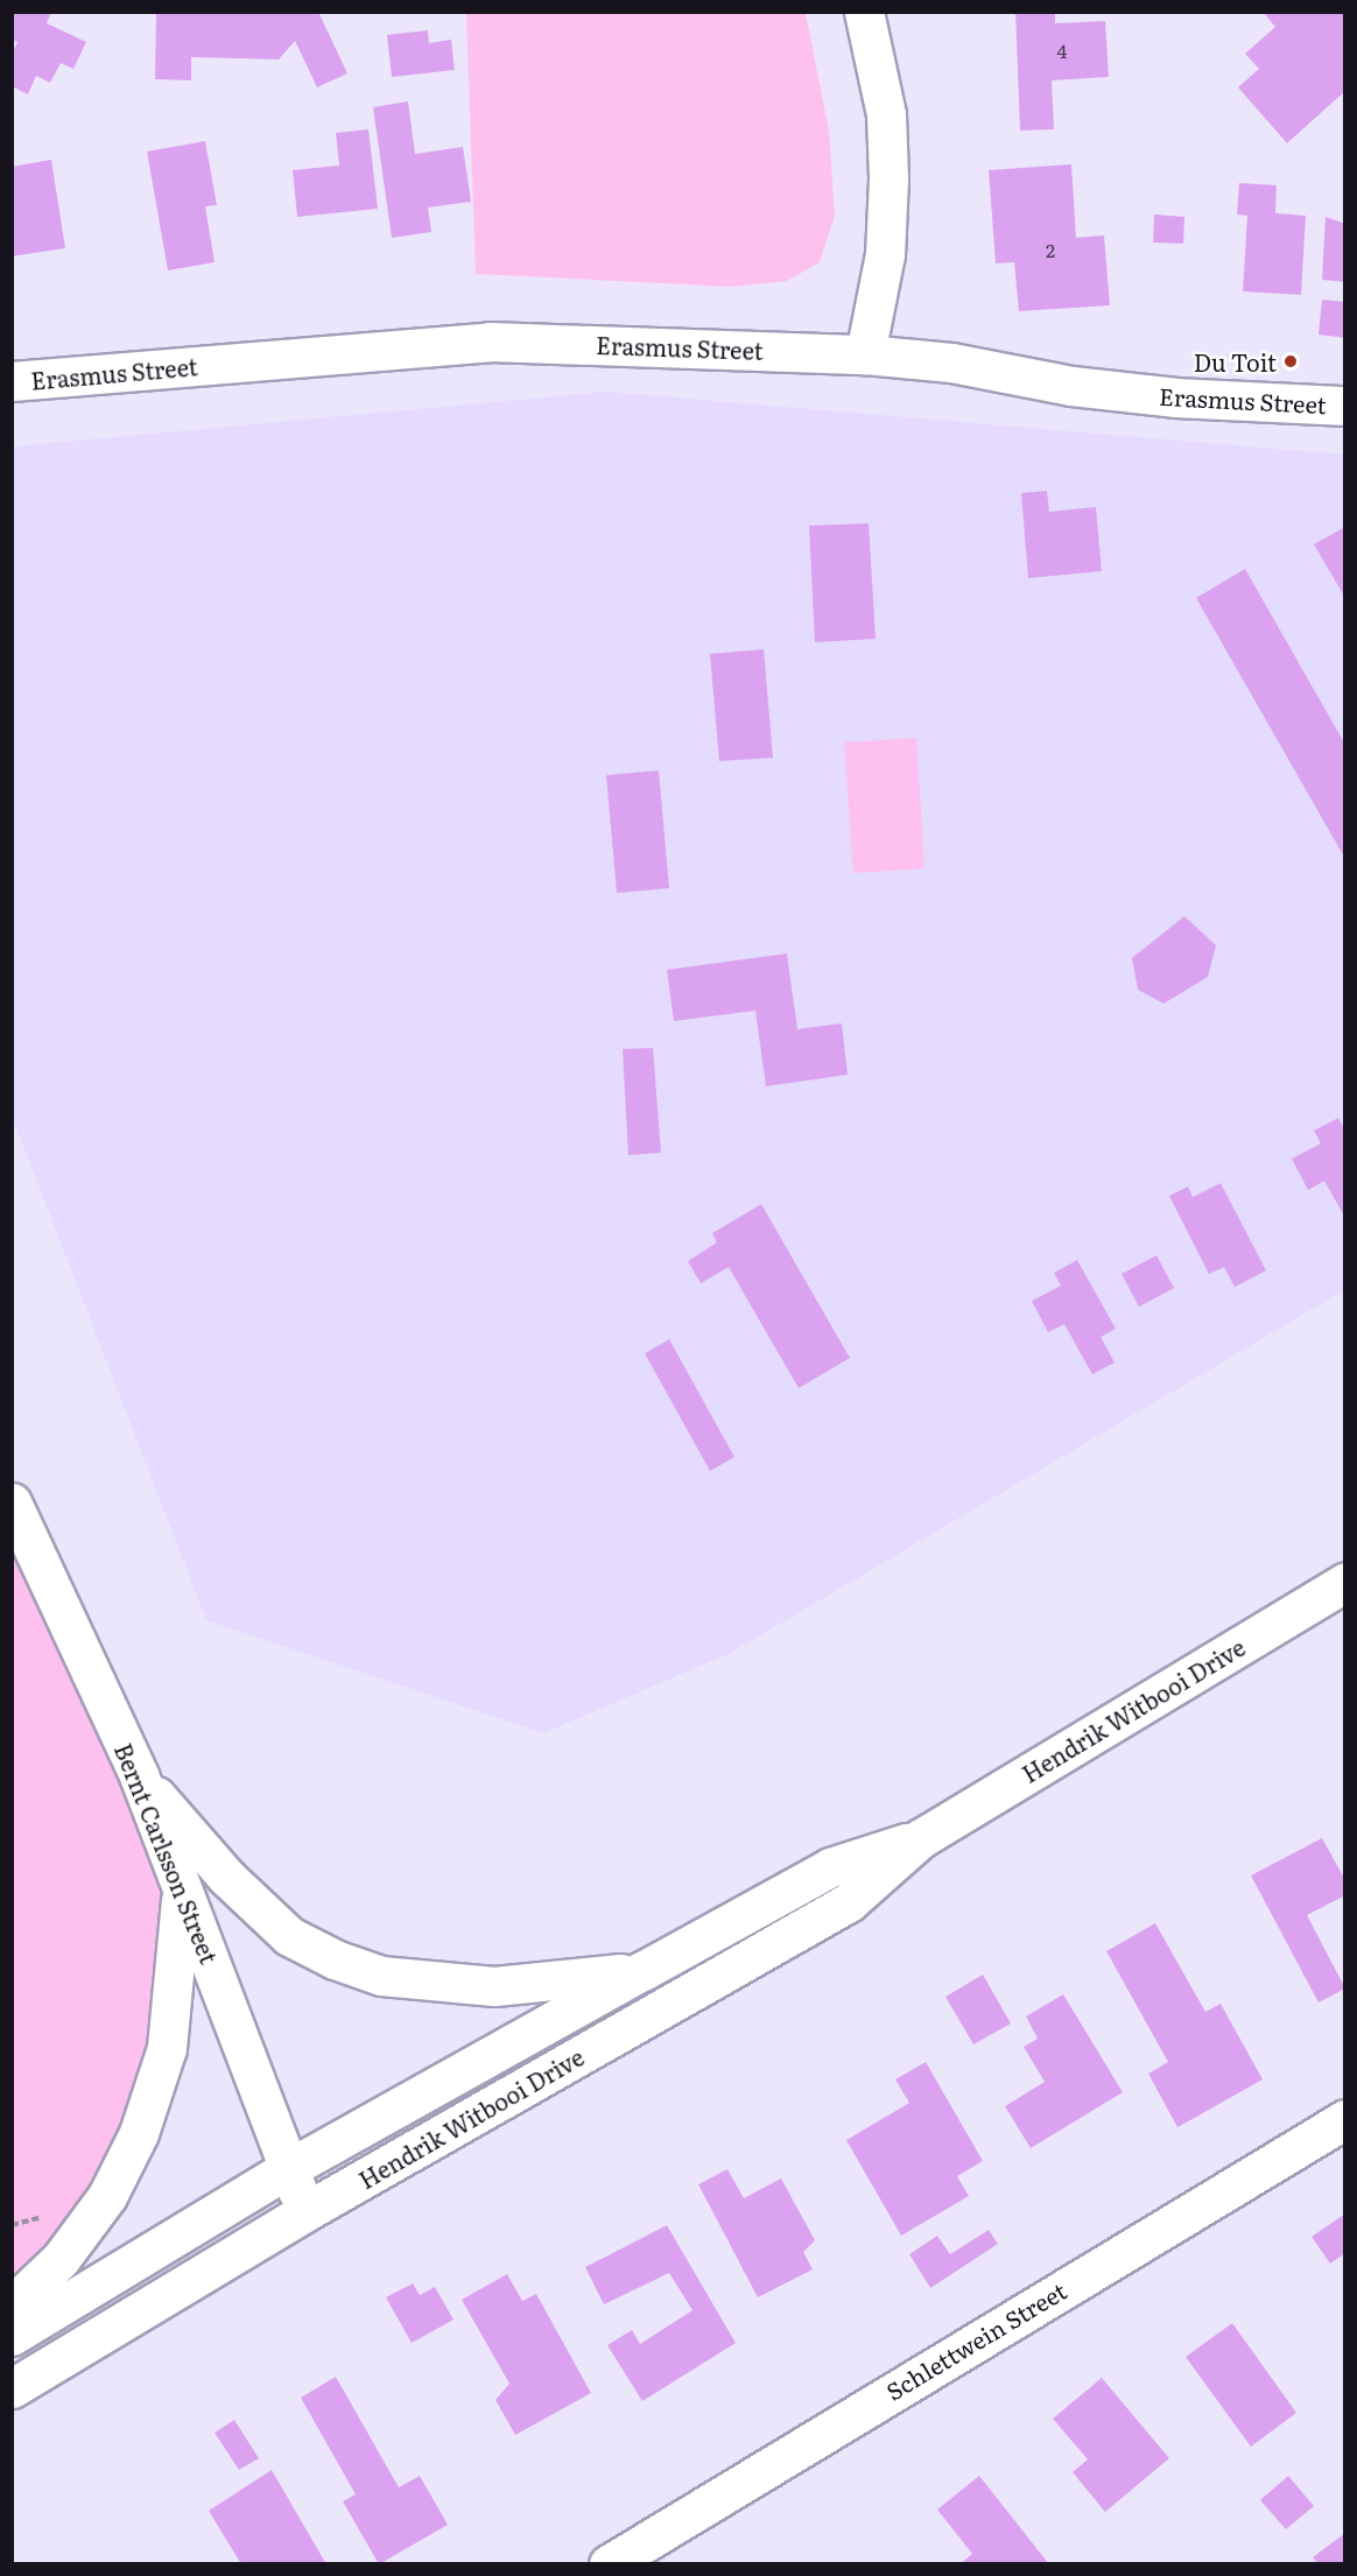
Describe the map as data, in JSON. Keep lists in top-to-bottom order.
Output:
{
  "streets": {
    "main road": [
      "Erasmus Street",
      "Hendrik Witbooi Drive",
      "Bernt Carlsson Street",
      "Schlettwein Street"
    ]
  },
  "crossings": [
    ["Hendrik Witbooi Drive", "Bernt Carlsson Street"]
  ],
  "places": ["Du Toit"],
  "house_numbers": ["4", "2"]
}
